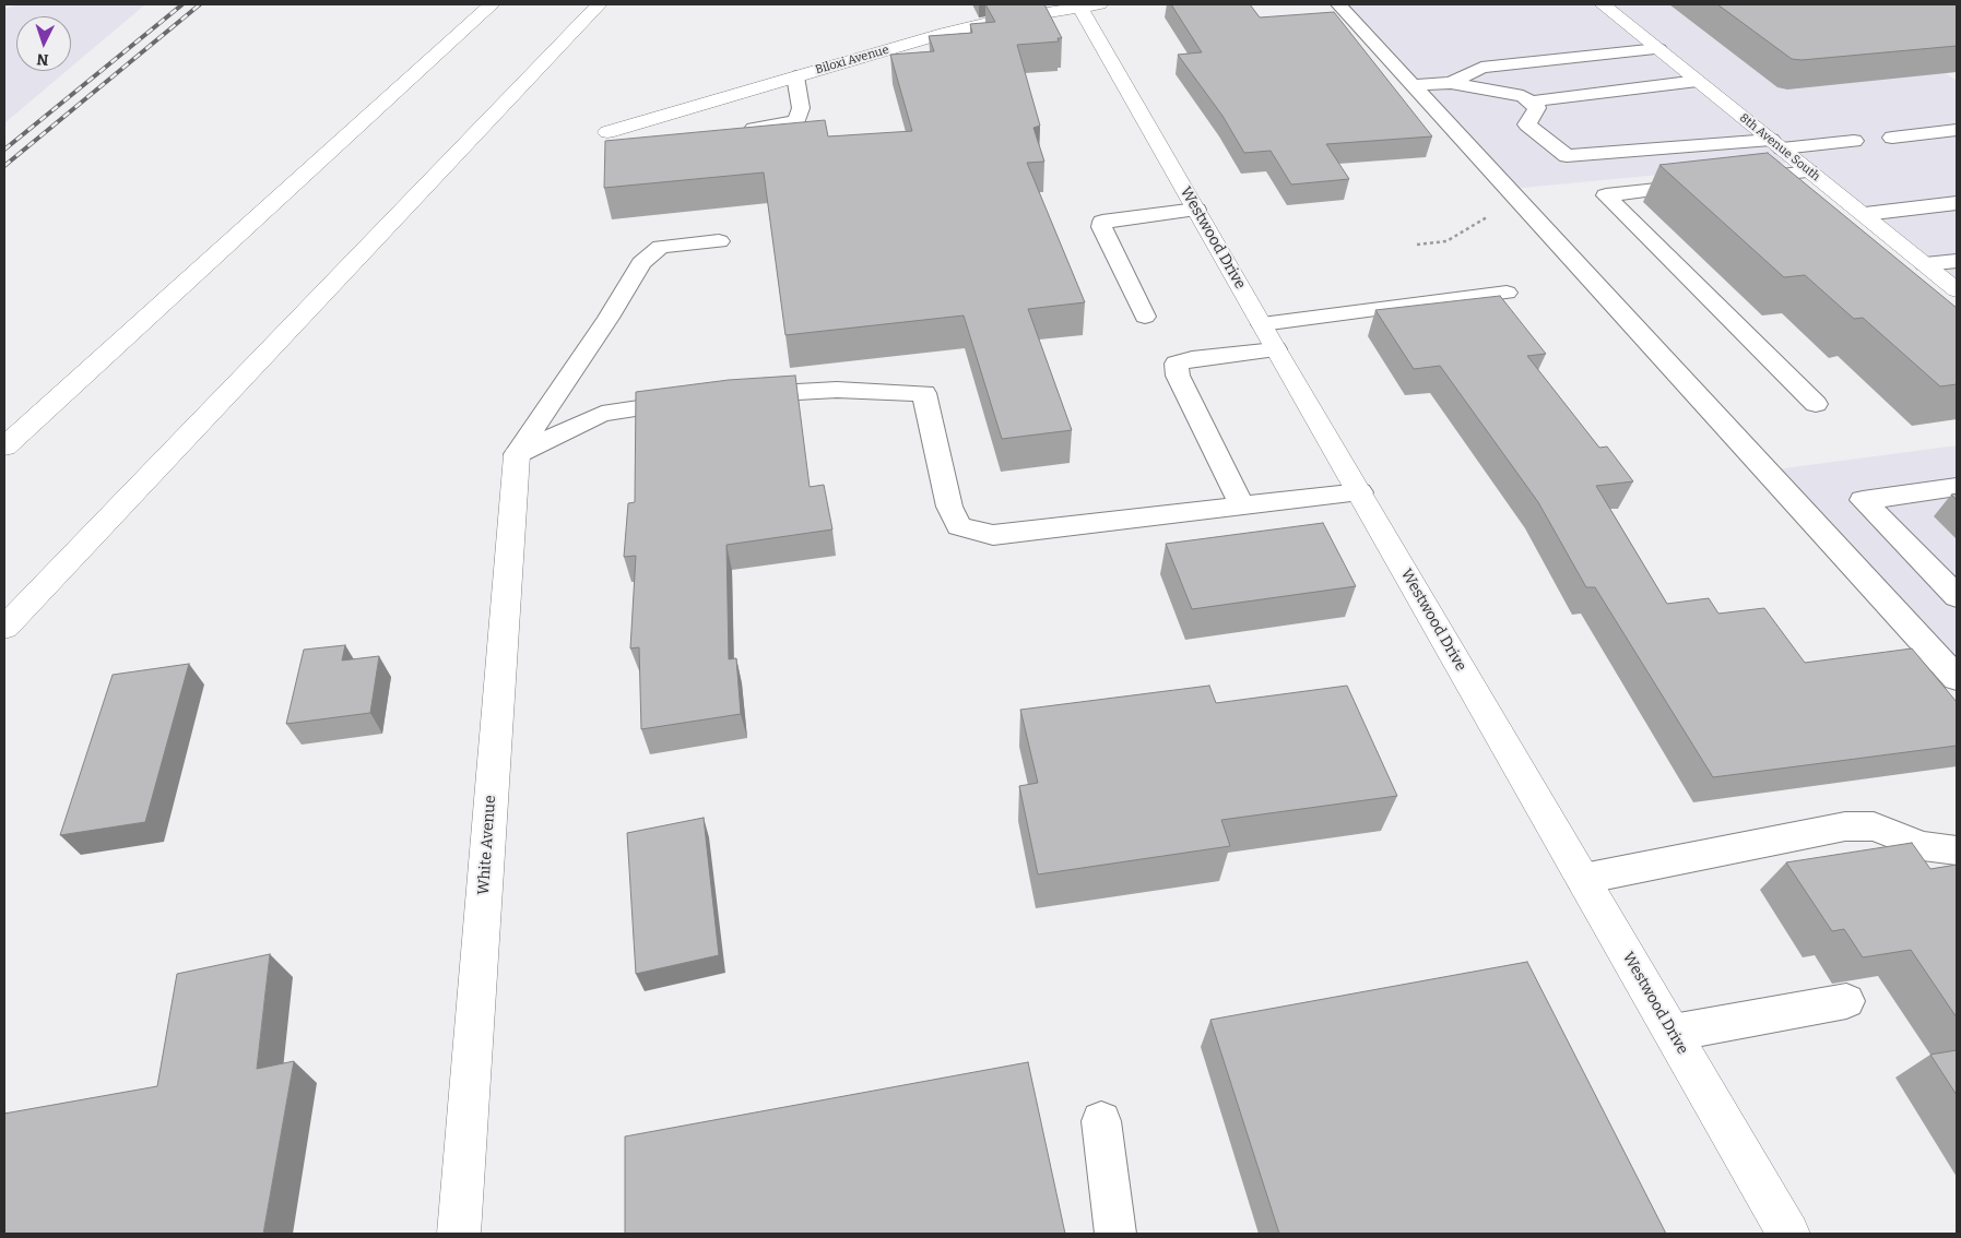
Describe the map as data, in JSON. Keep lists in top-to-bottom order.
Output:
{
  "streets": {
    "main road": [
      "Biloxi Avenue",
      "8th Avenue South",
      "Westwood Drive",
      "White Avenue"
    ]
  },
  "crossings": [
    ["Biloxi Avenue", "Westwood Drive"]
  ],
  "north": "bottom"
}
